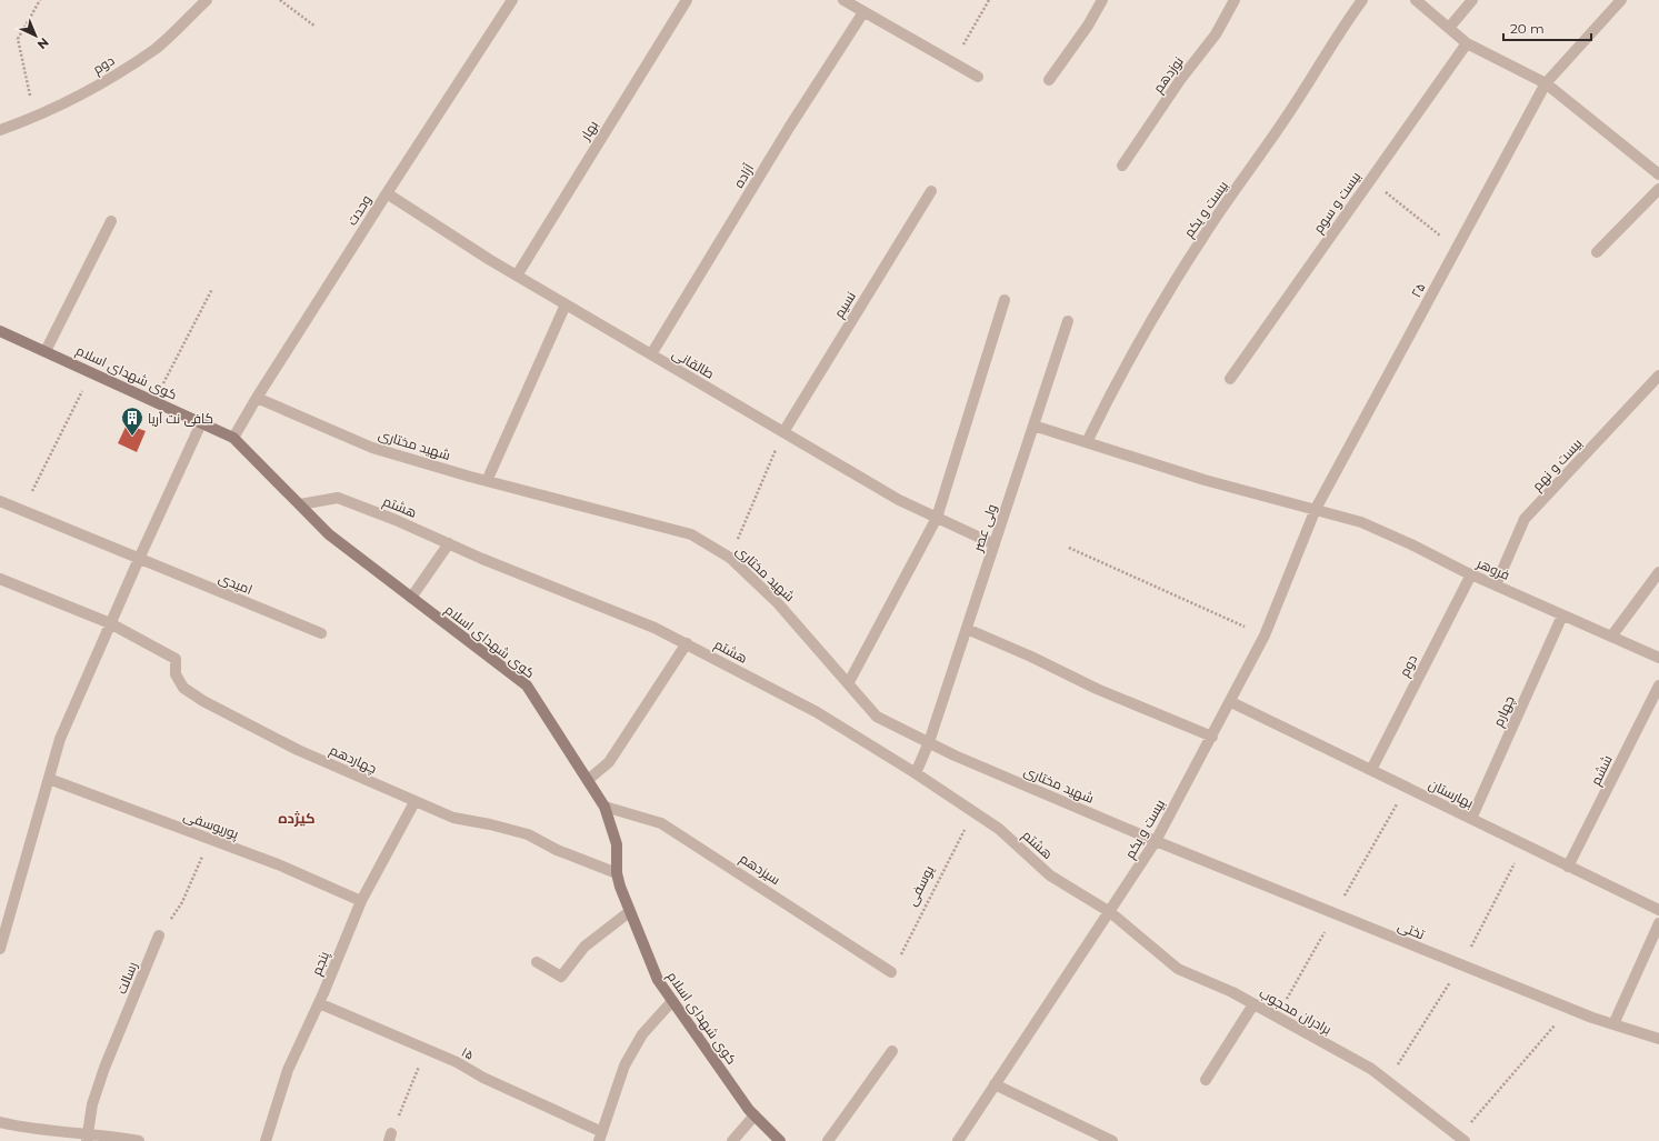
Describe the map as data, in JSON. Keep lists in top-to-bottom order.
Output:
{
  "streets": {
    "main road": ["کوی شهدای اسلام"],
    "street": [
      "دوم",
      "نوزدهم",
      "بهار",
      "آزاده",
      "بیست و سوم",
      "بیست و یکم",
      "وحدت",
      "۲۵",
      "نسیم",
      "طالقانی",
      "شهید مختاری",
      "بیست و نهم",
      "هشتم",
      "ولی عصر",
      "فروهر",
      "امیدی",
      "چهارم",
      "چهاردهم",
      "ششم",
      "بهارستان",
      "پوریوسفی",
      "سیزدهم",
      "تختی",
      "پنجم",
      "رسالت",
      "برادران محجوب",
      "۱۵"
    ],
    "path": ["یوسفی"]
  },
  "crossings": [
    ["دوم", "فروهر"],
    ["دوم", "بهارستان"],
    ["بهار", "طالقانی"],
    ["آزاده", "طالقانی"],
    ["بیست و یکم", "۲۵"],
    ["بیست و یکم", "شهید مختاری"],
    ["بیست و یکم", "هشتم"],
    ["بیست و یکم", "فروهر"],
    ["بیست و یکم", "بهارستان"],
    ["بیست و یکم", "تختی"],
    ["بیست و یکم", "برادران محجوب"],
    ["وحدت", "طالقانی"],
    ["وحدت", "کوی شهدای اسلام"],
    ["وحدت", "شهید مختاری"],
    ["۲۵", "فروهر"],
    ["نسیم", "طالقانی"],
    ["طالقانی", "ولی عصر"],
    ["کوی شهدای اسلام", "هشتم"],
    ["کوی شهدای اسلام", "چهاردهم"],
    ["کوی شهدای اسلام", "سیزدهم"],
    ["شهید مختاری", "ولی عصر"],
    ["شهید مختاری", "تختی"],
    ["بیست و نهم", "فروهر"],
    ["هشتم", "ولی عصر"],
    ["هشتم", "یوسفی"],
    ["هشتم", "برادران محجوب"],
    ["ولی عصر", "فروهر"],
    ["فروهر", "چهارم"],
    ["چهارم", "بهارستان"],
    ["چهاردهم", "پنجم"],
    ["ششم", "بهارستان"],
    ["پوریوسفی", "پنجم"],
    ["سیزدهم", "یوسفی"],
    ["پنجم", "۱۵"]
  ],
  "districts": ["کیژده"],
  "places": {
    "building": ["کافی نت آریا"]
  },
  "scale_bar": "20 m",
  "north": "bottom right"
}
